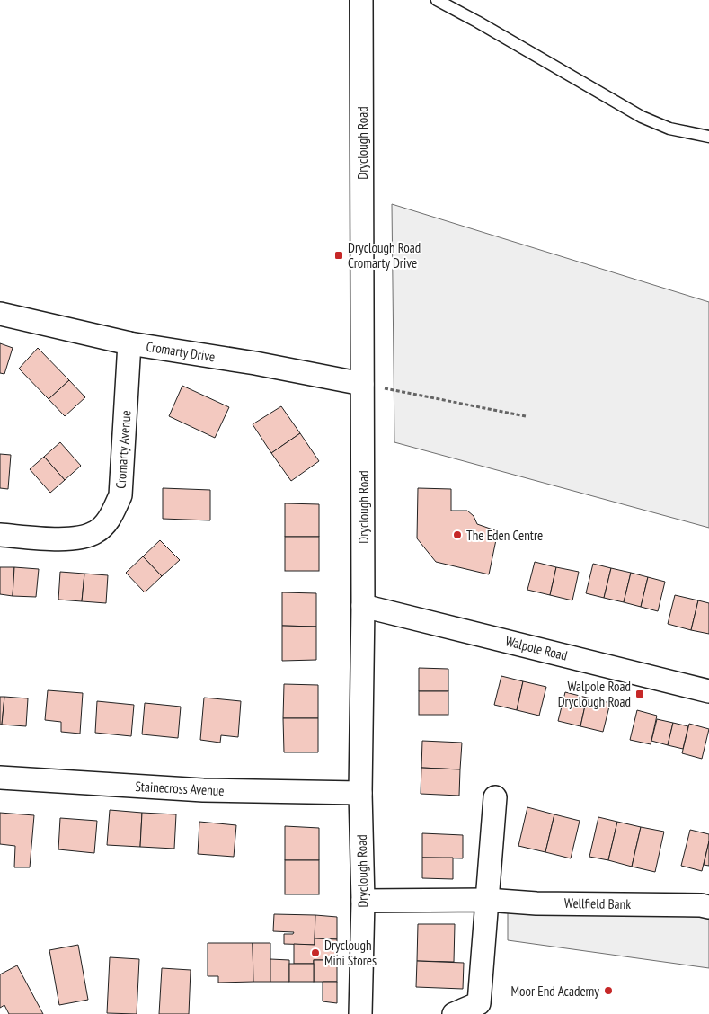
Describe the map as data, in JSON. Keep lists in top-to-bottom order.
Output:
{
  "streets": {
    "street": [
      "Dryclough Road",
      "Cromarty Drive",
      "Cromarty Avenue",
      "Walpole Road",
      "Stainecross Avenue",
      "Wellfield Bank"
    ]
  },
  "crossings": [
    ["Dryclough Road", "Cromarty Drive"],
    ["Dryclough Road", "Walpole Road"],
    ["Dryclough Road", "Stainecross Avenue"],
    ["Dryclough Road", "Wellfield Bank"],
    ["Cromarty Drive", "Cromarty Avenue"]
  ],
  "places": {
    "transit": ["Dryclough Road Cromarty Drive", "Walpole Road Dryclough Road"],
    "other": ["The Eden Centre", "Dryclough Mini Stores", "Moor End Academy"]
  }
}
